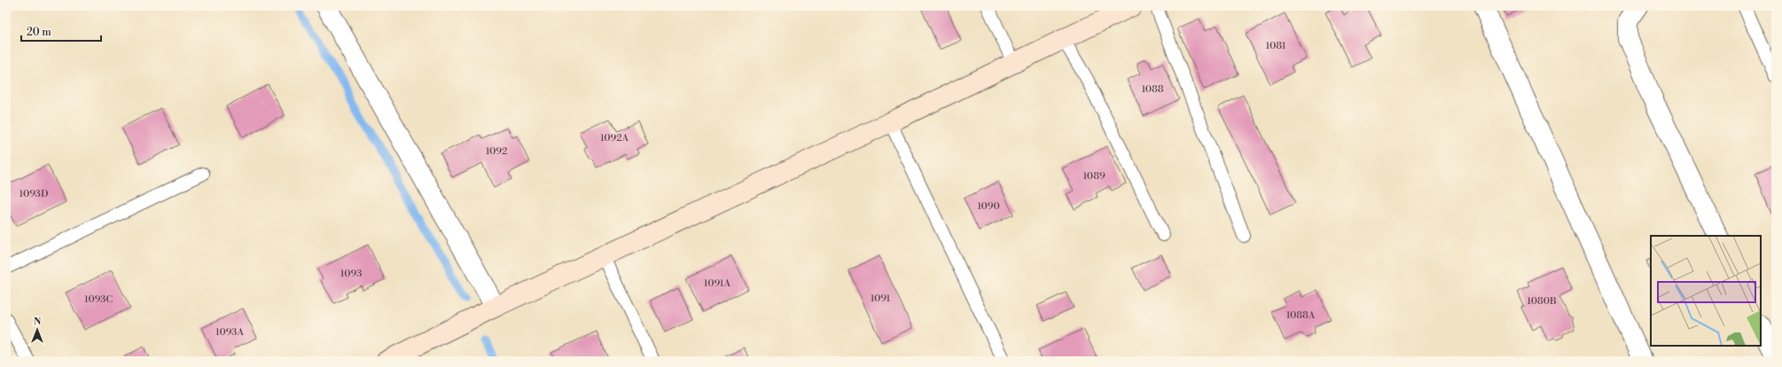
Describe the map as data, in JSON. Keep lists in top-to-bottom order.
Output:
{
  "house_numbers": [
    "1081",
    "1088",
    "1092A",
    "1092",
    "1089",
    "1093D",
    "1090",
    "1093",
    "1091A",
    "1091",
    "1093C",
    "1080B",
    "1088A",
    "1093A"
  ],
  "scale_bar": "20 m",
  "north": "top"
}
